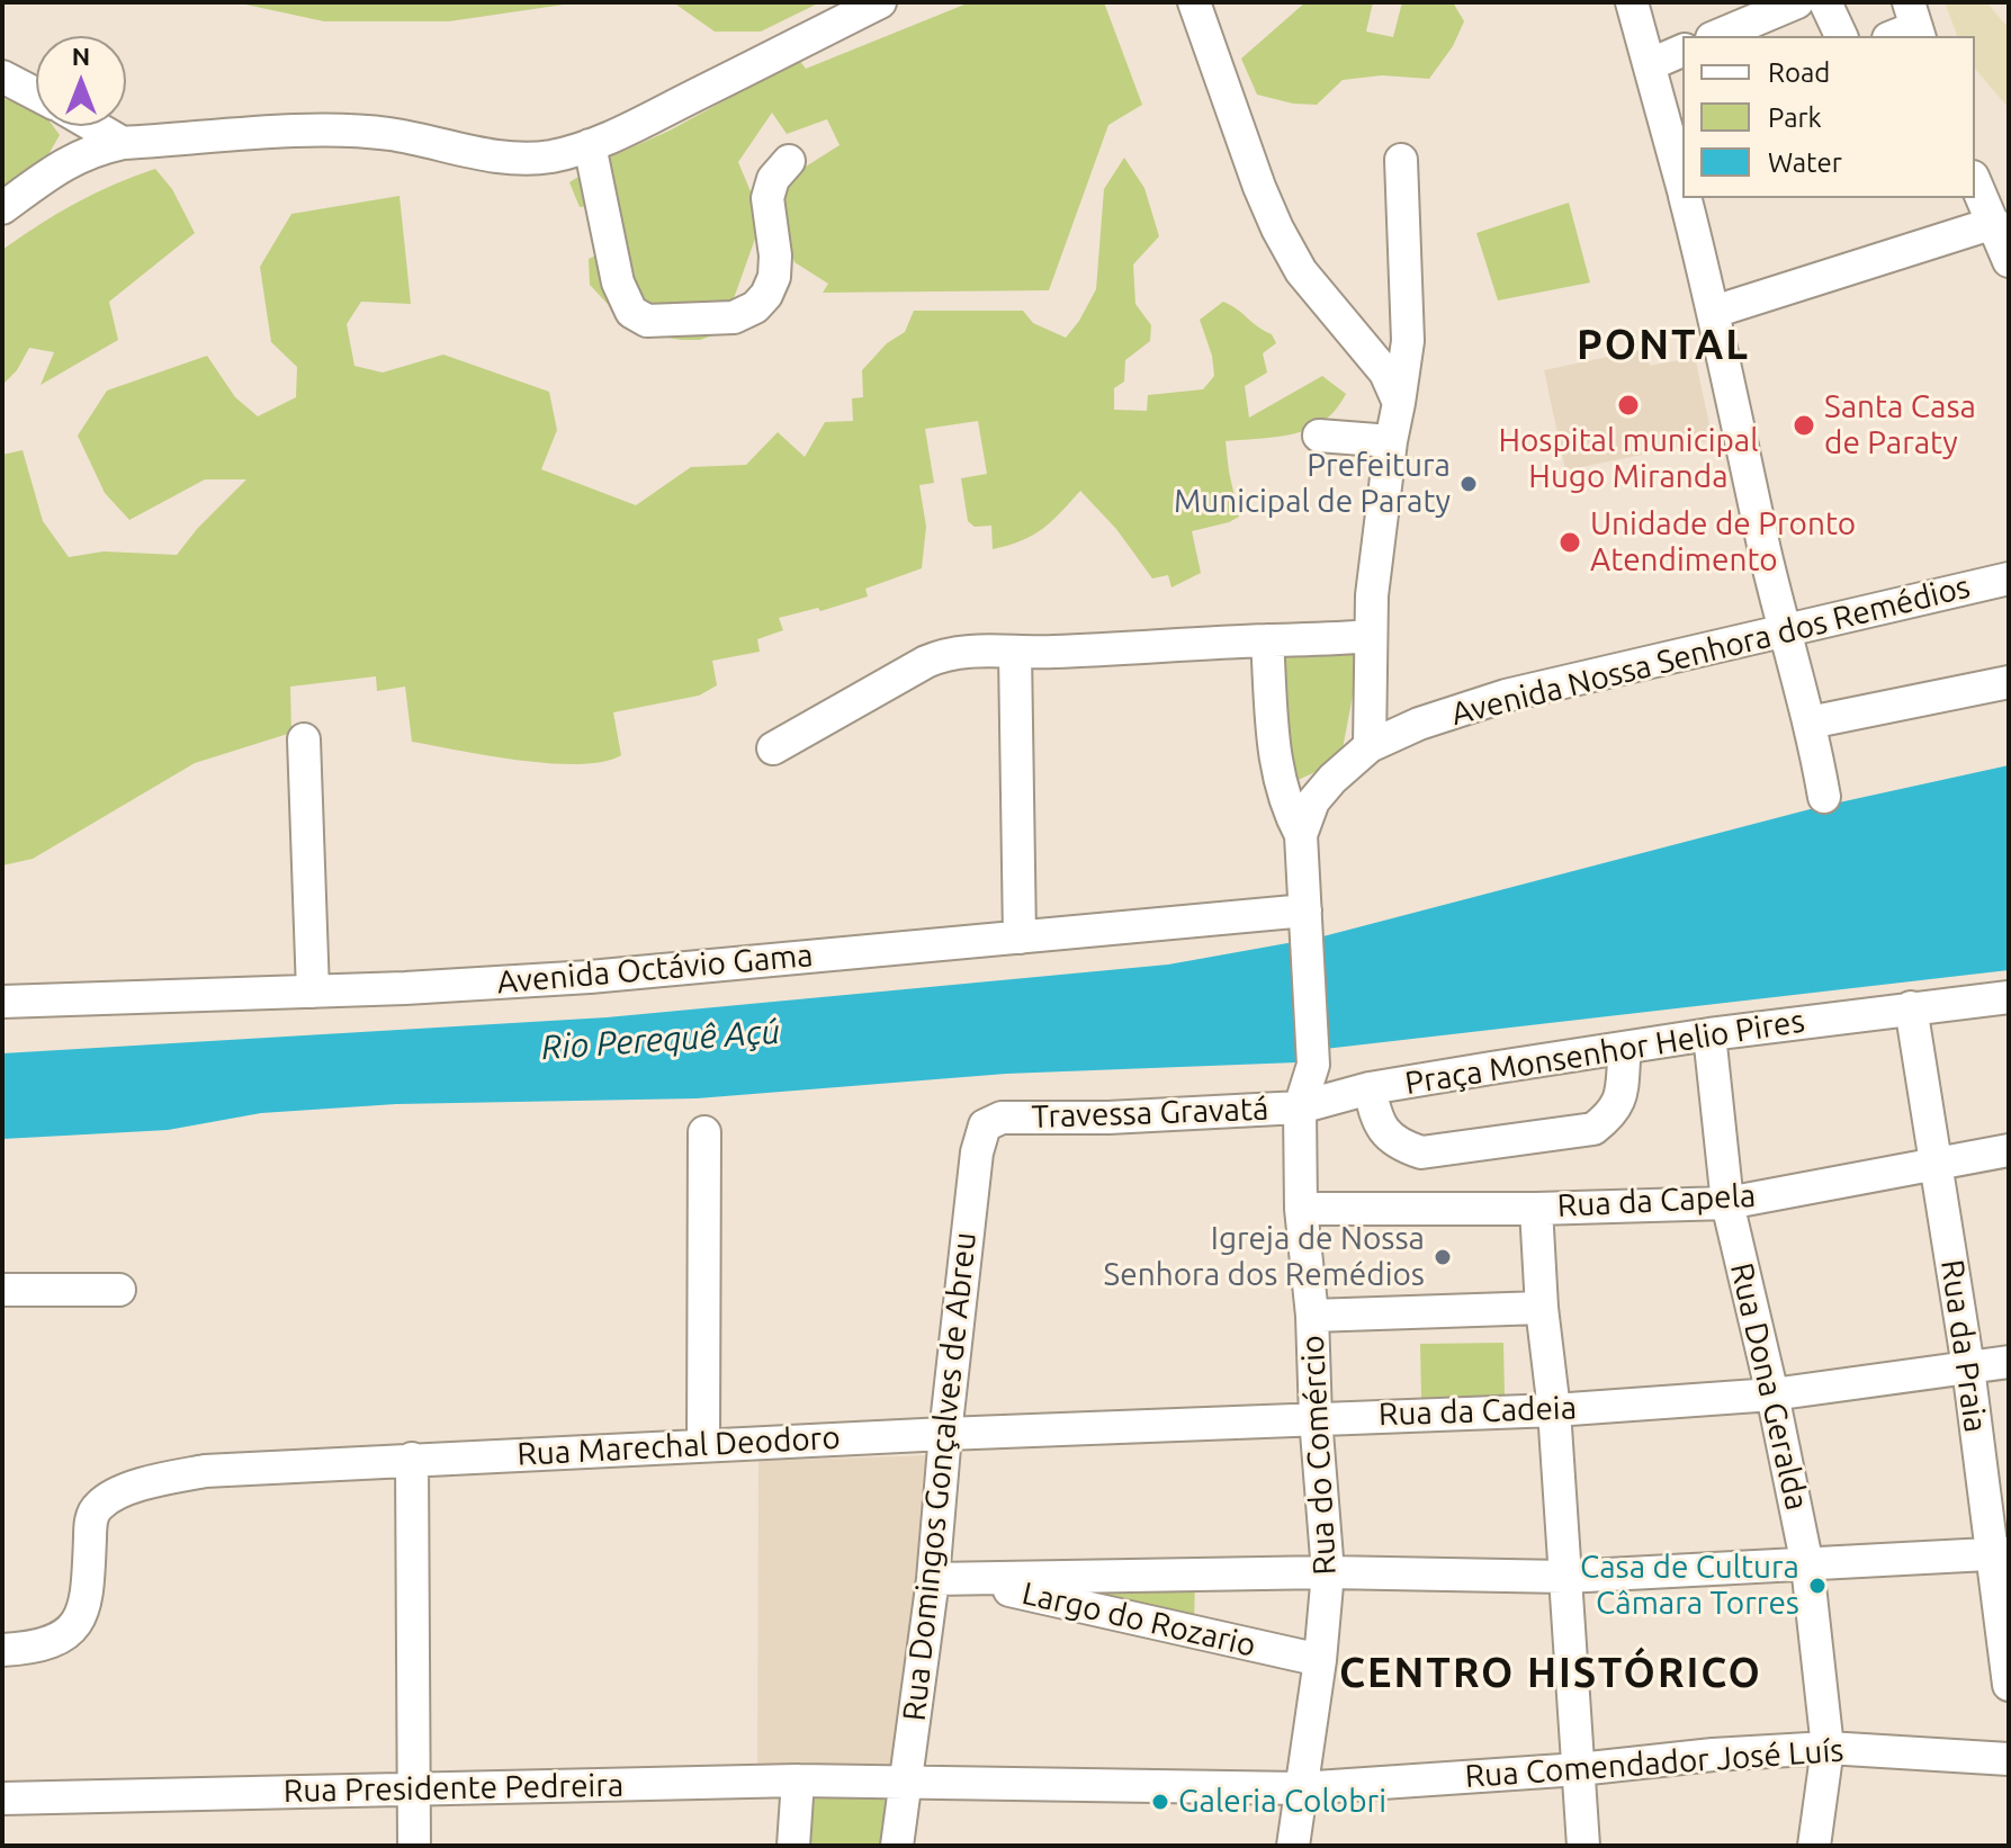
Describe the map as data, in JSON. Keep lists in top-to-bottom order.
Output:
{
  "streets": {
    "street": [
      "Avenida Nossa Senhora dos Remédios",
      "Avenida Octávio Gama",
      "Praça Monsenhor Helio Pires",
      "Travessa Gravatá",
      "Rua da Capela",
      "Rua da Praia",
      "Rua Dona Geralda",
      "Rua da Cadeia",
      "Rua Marechal Deodoro",
      "Rua do Comércio",
      "Rua Domingos Gonçalves de Abreu",
      "Largo do Rozario",
      "Rua Comendador José Luís",
      "Rua Presidente Pedreira"
    ]
  },
  "crossings": [
    ["Avenida Octávio Gama", "Rua do Comércio"],
    ["Praça Monsenhor Helio Pires", "Travessa Gravatá"],
    ["Praça Monsenhor Helio Pires", "Rua da Praia"],
    ["Praça Monsenhor Helio Pires", "Rua Dona Geralda"],
    ["Praça Monsenhor Helio Pires", "Rua do Comércio"],
    ["Travessa Gravatá", "Rua do Comércio"],
    ["Travessa Gravatá", "Rua Domingos Gonçalves de Abreu"],
    ["Rua da Capela", "Rua da Praia"],
    ["Rua da Capela", "Rua Dona Geralda"],
    ["Rua da Capela", "Rua do Comércio"],
    ["Rua da Praia", "Rua da Cadeia"],
    ["Rua da Praia", "Largo do Rozario"],
    ["Rua Dona Geralda", "Rua da Cadeia"],
    ["Rua Dona Geralda", "Largo do Rozario"],
    ["Rua Dona Geralda", "Rua Comendador José Luís"],
    ["Rua da Cadeia", "Rua Marechal Deodoro"],
    ["Rua da Cadeia", "Rua do Comércio"],
    ["Rua da Cadeia", "Rua Domingos Gonçalves de Abreu"],
    ["Rua Marechal Deodoro", "Rua Domingos Gonçalves de Abreu"],
    ["Rua do Comércio", "Largo do Rozario"],
    ["Rua do Comércio", "Rua Comendador José Luís"],
    ["Rua Domingos Gonçalves de Abreu", "Largo do Rozario"],
    ["Rua Domingos Gonçalves de Abreu", "Rua Comendador José Luís"],
    ["Rua Domingos Gonçalves de Abreu", "Rua Presidente Pedreira"],
    ["Rua Comendador José Luís", "Rua Presidente Pedreira"]
  ],
  "districts": ["PONTAL", "CENTRO HISTÓRICO"],
  "water": ["Rio Perequê Açú"],
  "places": [
    "Hospital municipal Hugo Miranda",
    "Santa Casa de Paraty",
    "Prefeitura Municipal de Paraty",
    "Unidade de Pronto Atendimento",
    "Igreja de Nossa Senhora dos Remédios",
    "Casa de Cultura Câmara Torres",
    "Galeria Colobri"
  ],
  "legend": ["Road", "Park", "Water"],
  "north": "top"
}
